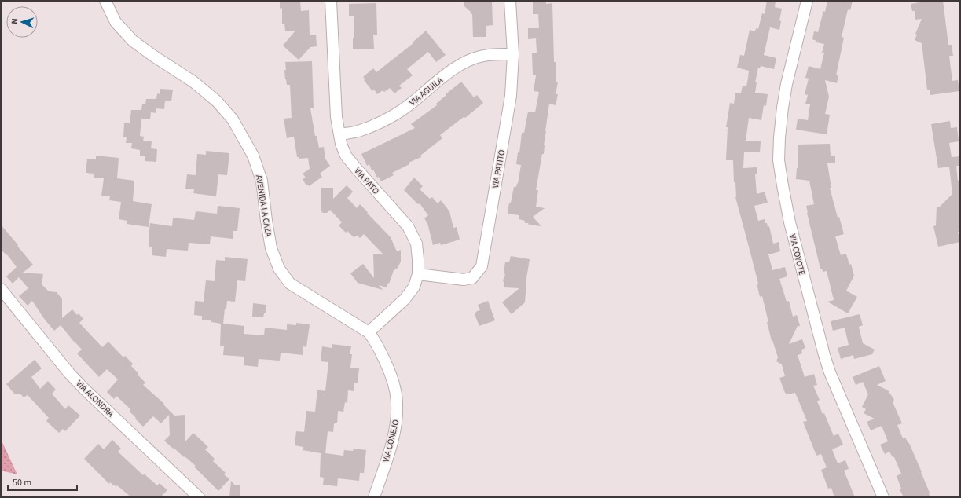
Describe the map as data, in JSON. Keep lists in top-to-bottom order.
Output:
{
  "streets": {
    "street": [
      "VIA AGUILA",
      "VIA PATITO",
      "VIA PATO",
      "AVENIDA LA CAZA",
      "VIA COYOTE",
      "VIA ALONDRA",
      "VIA CONEJO"
    ]
  },
  "crossings": [
    ["VIA AGUILA", "VIA PATITO"],
    ["VIA AGUILA", "VIA PATO"],
    ["VIA PATITO", "VIA PATO"],
    ["VIA PATO", "AVENIDA LA CAZA"],
    ["VIA PATO", "VIA CONEJO"],
    ["AVENIDA LA CAZA", "VIA CONEJO"]
  ],
  "scale_bar": "50 m",
  "north": "left"
}
